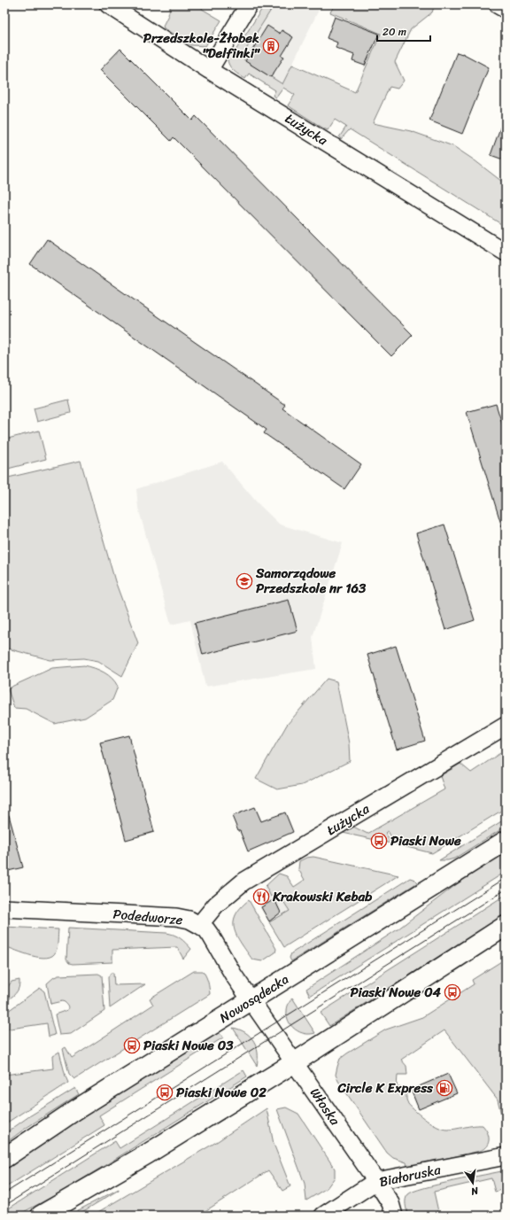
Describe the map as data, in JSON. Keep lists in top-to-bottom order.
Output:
{
  "streets": {
    "main road": ["Nowosądecka"],
    "street": [
      "Łużycka",
      "Podedworze",
      "Włoska",
      "Białoruska"
    ]
  },
  "crossings": [
    ["Łużycka", "Podedworze"],
    ["Podedworze", "Nowosądecka"],
    ["Podedworze", "Włoska"],
    ["Nowosądecka", "Włoska"],
    ["Włoska", "Białoruska"]
  ],
  "places": {
    "building": ["Przedszkole-Żłobek \"Delfinki\""],
    "school or university": ["Samorządowe Przedszkole nr 163"],
    "bus stop": [
      "Piaski Nowe",
      "Piaski Nowe 04",
      "Piaski Nowe 03",
      "Piaski Nowe 02"
    ],
    "restaurant": ["Krakowski Kebab"],
    "fuel station": ["Circle K Express"]
  },
  "scale_bar": "20 m",
  "north": "bottom"
}
